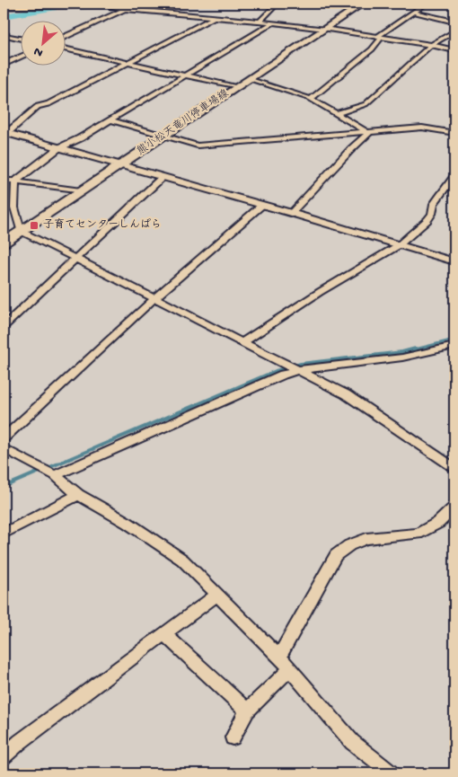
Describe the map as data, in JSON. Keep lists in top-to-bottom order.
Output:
{
  "streets": {
    "main road": ["熊小松天竜川停車場線"]
  },
  "places": {
    "transit": ["子育てセンターしんぱら"]
  },
  "north": "bottom left"
}
